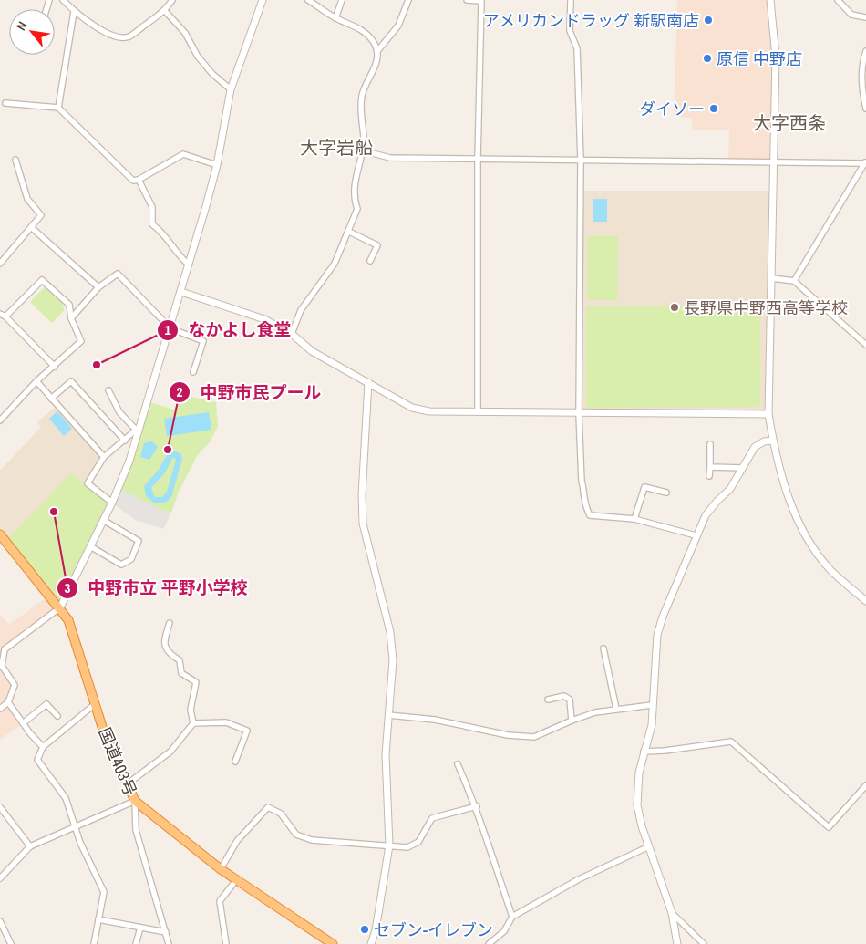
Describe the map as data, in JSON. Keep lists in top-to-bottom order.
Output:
{
  "streets": {
    "highway": ["国道403号"]
  },
  "districts": ["大字西条", "大字岩船"],
  "places": [
    "アメリカンドラッグ 新駅南店",
    "原信 中野店",
    "ダイソー",
    "長野県中野西高等学校",
    "なかよし食堂",
    "中野市民プール",
    "中野市立 平野小学校",
    "セブン-イレブン"
  ],
  "north": "top left"
}
